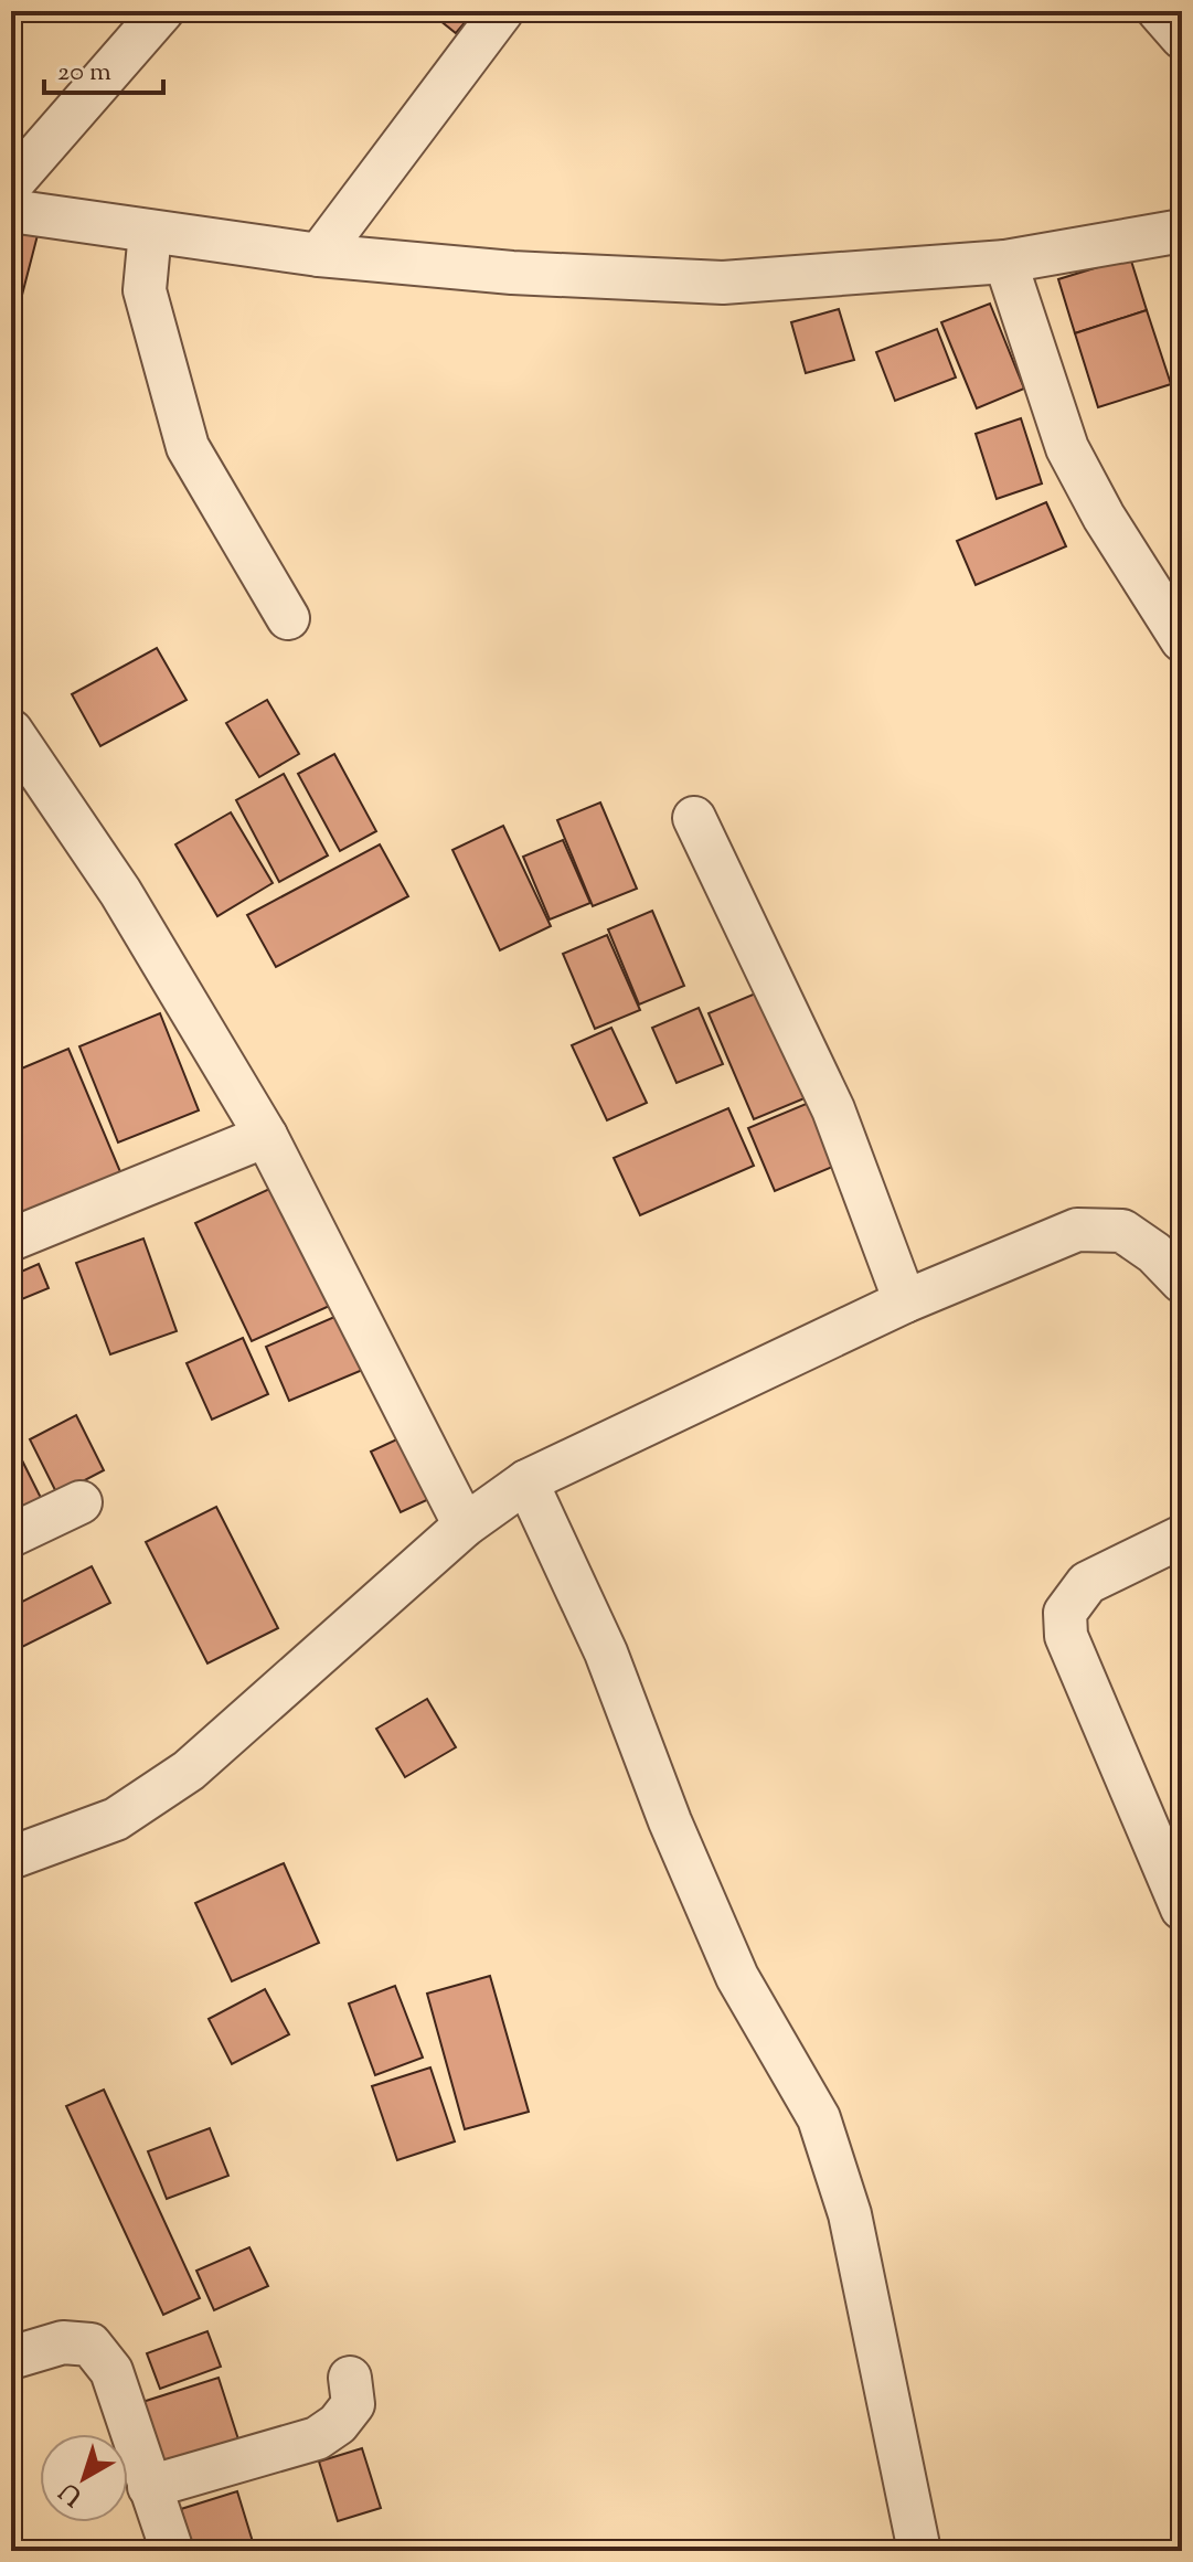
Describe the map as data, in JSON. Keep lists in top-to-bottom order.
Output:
{
  "scale_bar": "20 m",
  "north": "bottom left"
}
